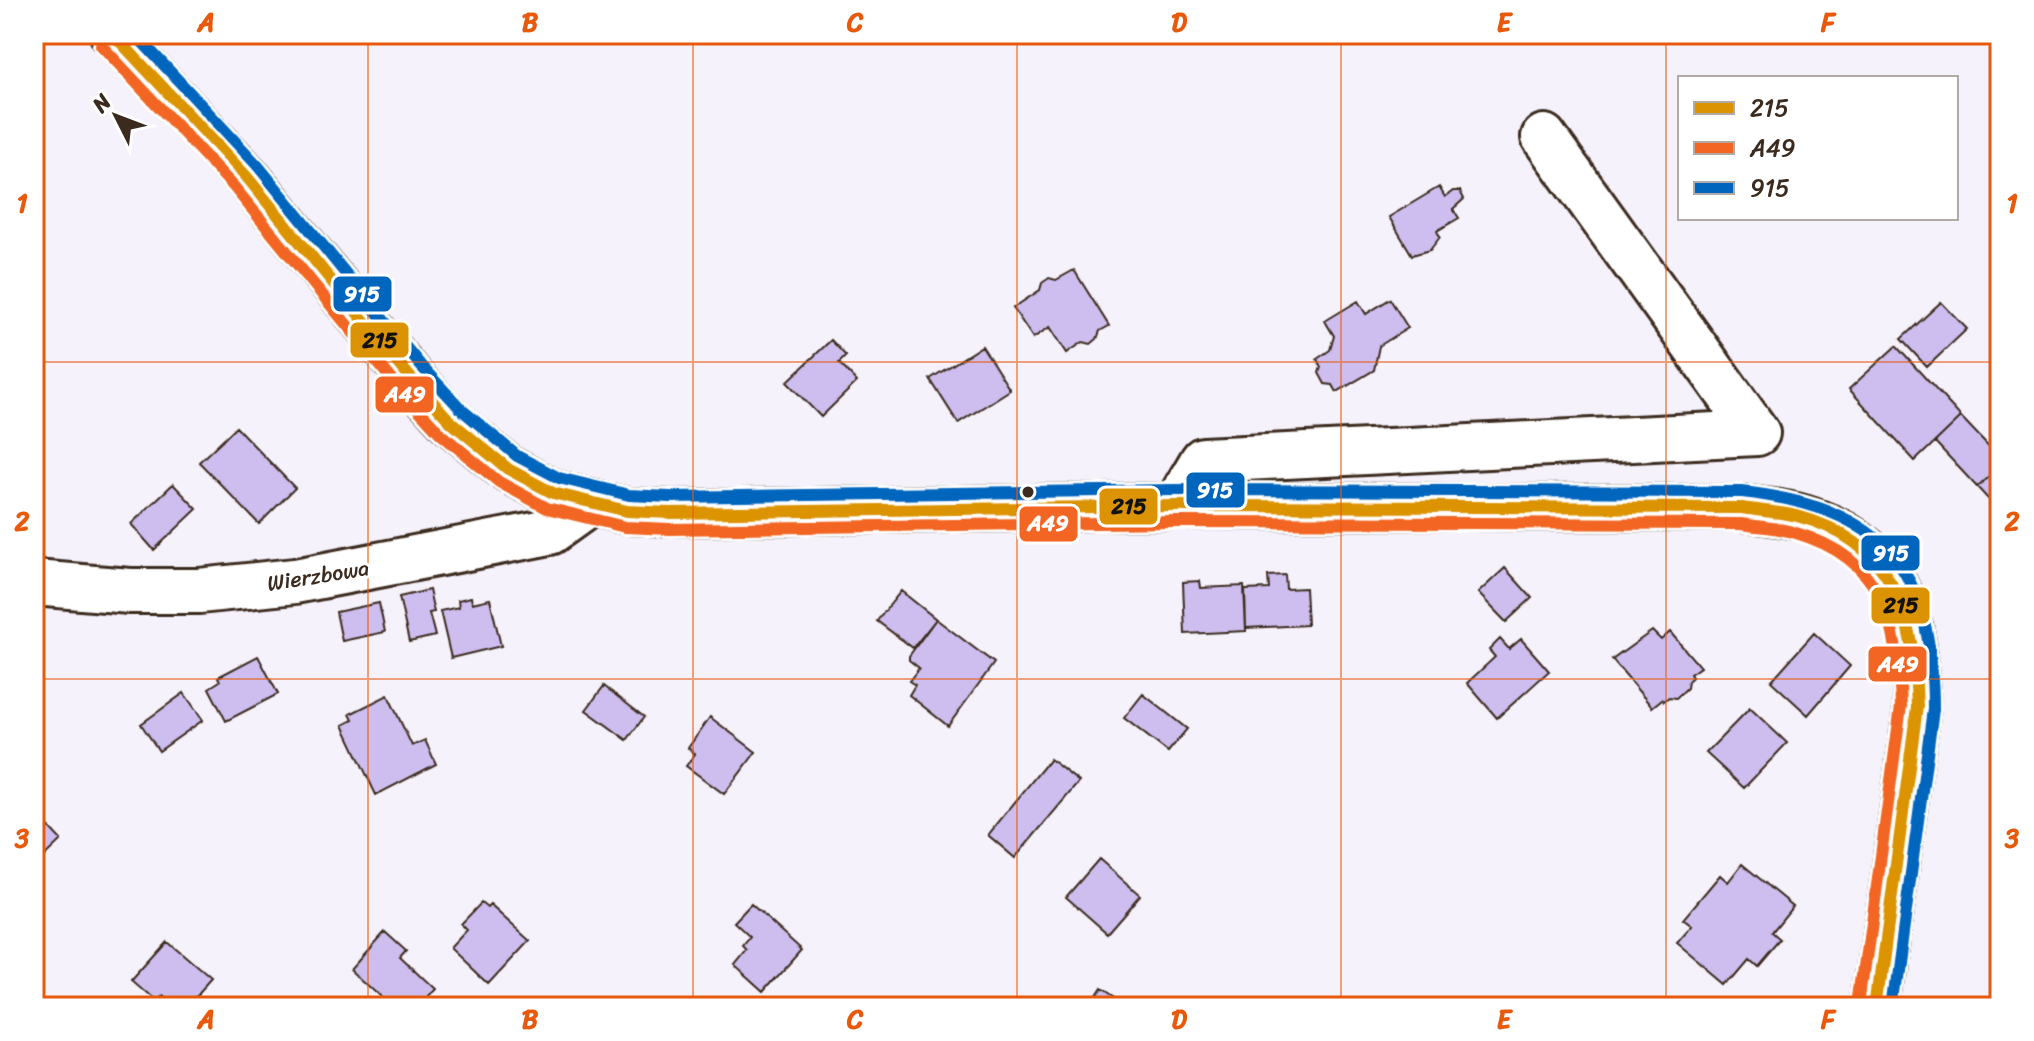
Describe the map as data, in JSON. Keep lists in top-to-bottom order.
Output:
{
  "streets": {
    "street": ["Wierzbowa"]
  },
  "lines": ["transit line 215", "transit line 915", "transit line A49"],
  "legend": ["215", "A49", "915"],
  "north": "top left",
  "grid": {
    "columns": [
      "A",
      "B",
      "C",
      "D",
      "E",
      "F"
    ],
    "rows": ["1", "2", "3"]
  }
}
